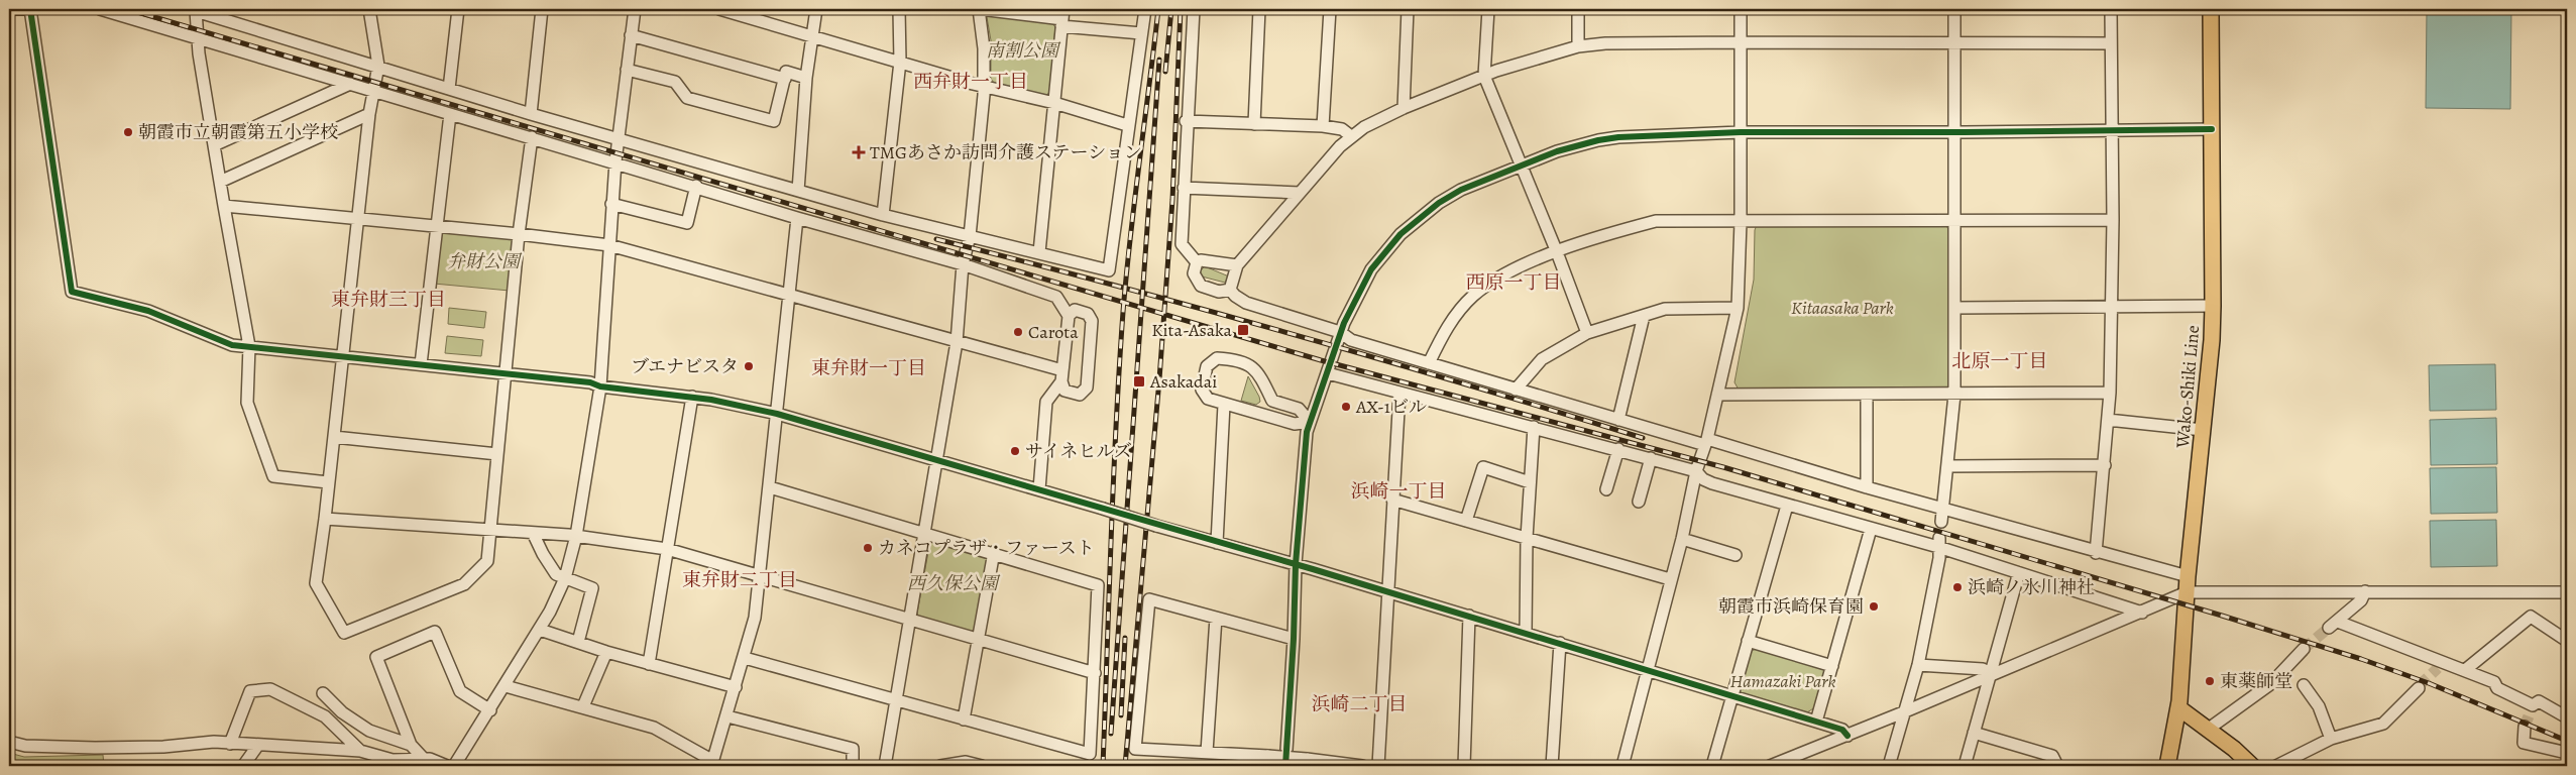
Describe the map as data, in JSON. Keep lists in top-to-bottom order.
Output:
{
  "streets": {
    "main road": ["Wako-Shiki Line"]
  },
  "districts": [
    "西弁財一丁目",
    "西原一丁目",
    "東弁財三丁目",
    "北原一丁目",
    "東弁財一丁目",
    "浜崎一丁目",
    "東弁財二丁目",
    "浜崎二丁目"
  ],
  "parks": [
    "南割公園",
    "弁財公園",
    "Kitaasaka Park",
    "西久保公園",
    "Hamazaki Park"
  ],
  "places": {
    "other": [
      "朝霞市立朝霞第五小学校",
      "Carota",
      "ブエナビスタ",
      "AX-1ビル",
      "サイネヒルズ",
      "カネコプラザ・ファースト",
      "浜崎ノ氷川神社",
      "朝霞市浜崎保育園",
      "東薬師堂"
    ],
    "health": ["TMGあさか訪問介護ステーション"],
    "transit": ["Kita-Asaka", "Asakadai"]
  }
}
